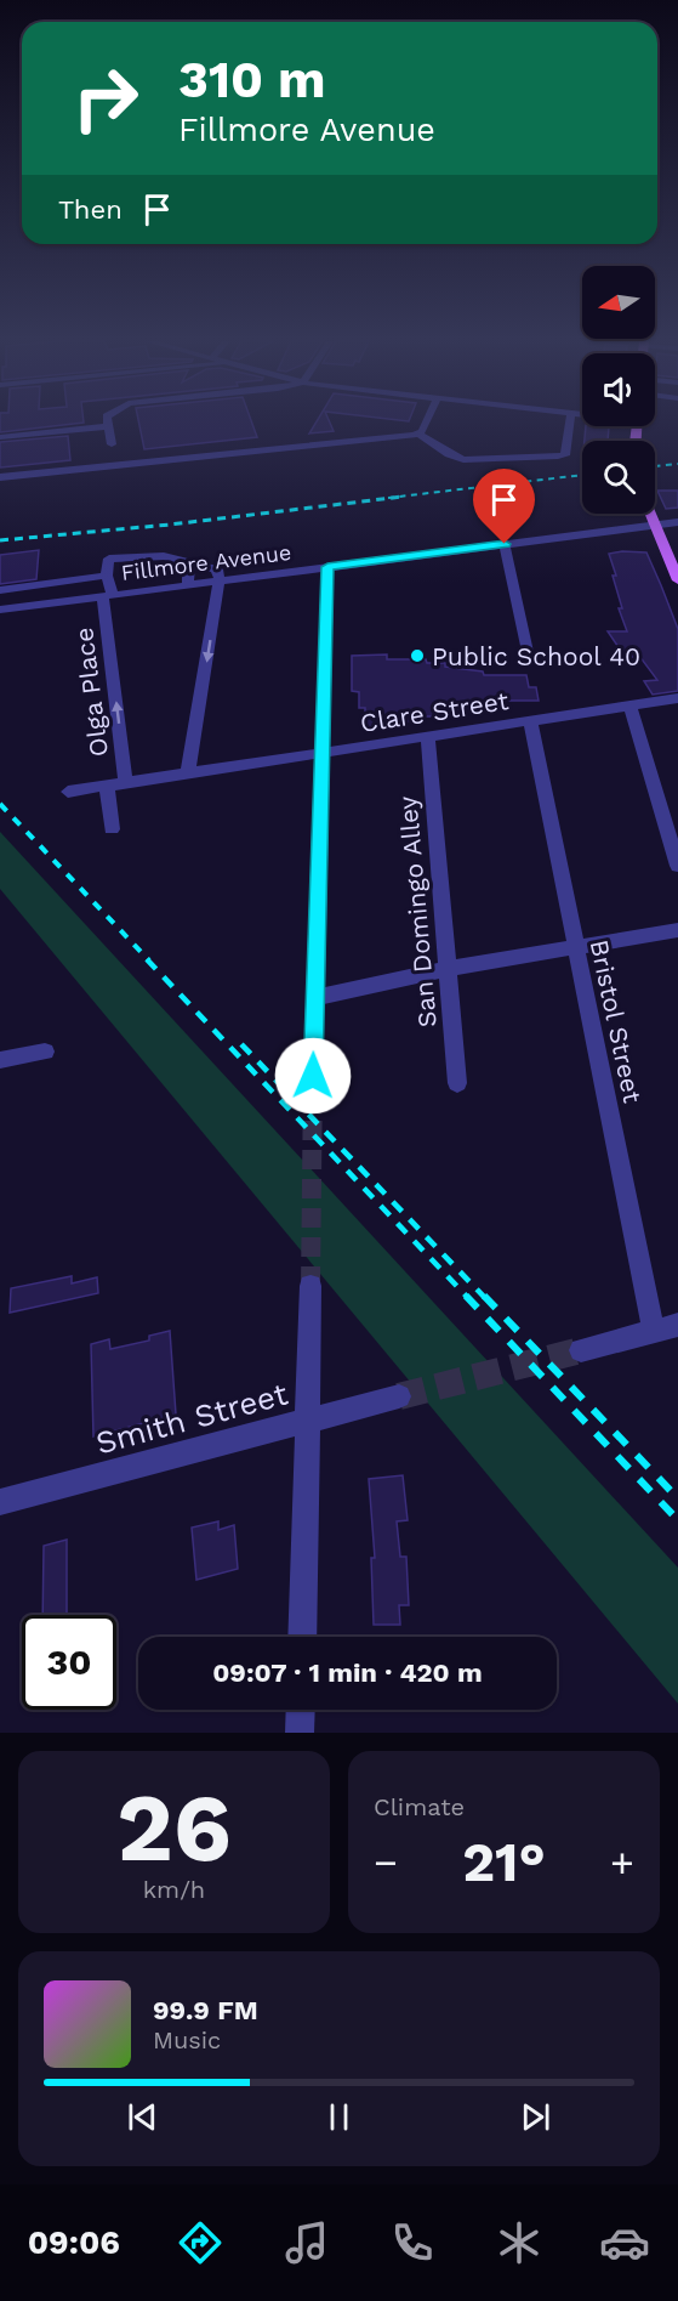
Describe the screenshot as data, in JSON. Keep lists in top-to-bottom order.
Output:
{
  "streets": {
    "street": [
      "Fillmore Avenue",
      "Olga Place",
      "Clare Street",
      "San Domingo Alley",
      "Bristol Street",
      "Smith Street"
    ]
  },
  "crossings": [
    ["Fillmore Avenue", "Olga Place"],
    ["Olga Place", "Clare Street"],
    ["Clare Street", "San Domingo Alley"],
    ["Clare Street", "Bristol Street"]
  ],
  "places": ["Public School 40"],
  "north": "left",
  "page": {
    "turn": ["310 m", "Fillmore Avenue"],
    "then": "Then",
    "limit": "30",
    "trip": "09:07 · 1 min · 420 m",
    "tile": [
      ["26", "km/h"],
      "Climate"
    ],
    "heat": ["−", "21°", "+"],
    "song": ["99.9 FM", "Music"],
    "tabs": "09:06"
  }
}
